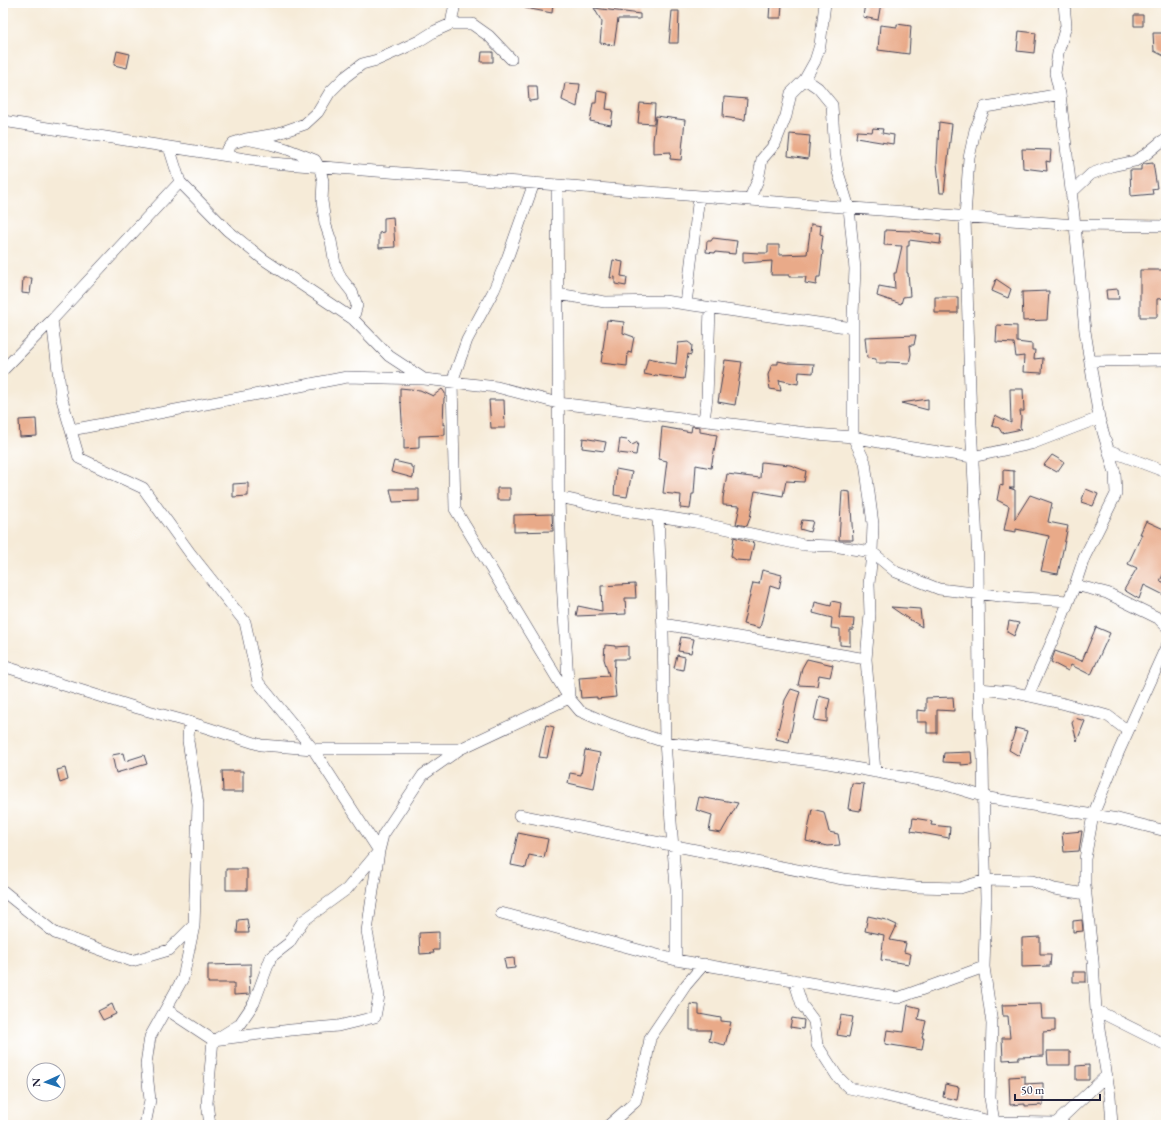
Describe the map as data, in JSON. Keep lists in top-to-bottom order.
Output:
{
  "scale_bar": "50 m",
  "north": "left"
}
